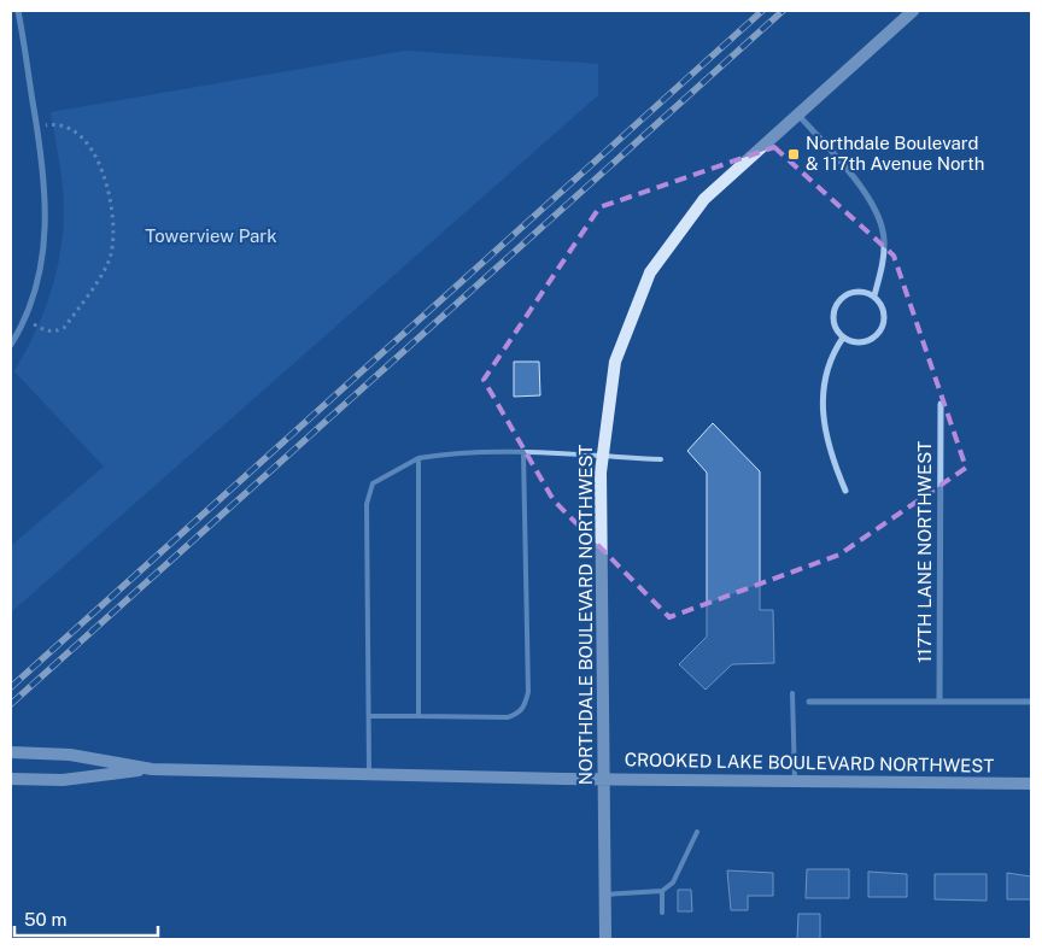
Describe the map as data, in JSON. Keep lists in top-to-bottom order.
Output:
{
  "streets": {
    "street": ["117TH LANE NORTHWEST", "NORTHDALE BOULEVARD NORTHWEST", "CROOKED LAKE BOULEVARD NORTHWEST"]
  },
  "crossings": [
    ["NORTHDALE BOULEVARD NORTHWEST", "CROOKED LAKE BOULEVARD NORTHWEST"]
  ],
  "parks": ["Towerview Park"],
  "places": {
    "transit": ["Northdale Boulevard & 117th Avenue North"]
  },
  "scale_bar": "50 m"
}
